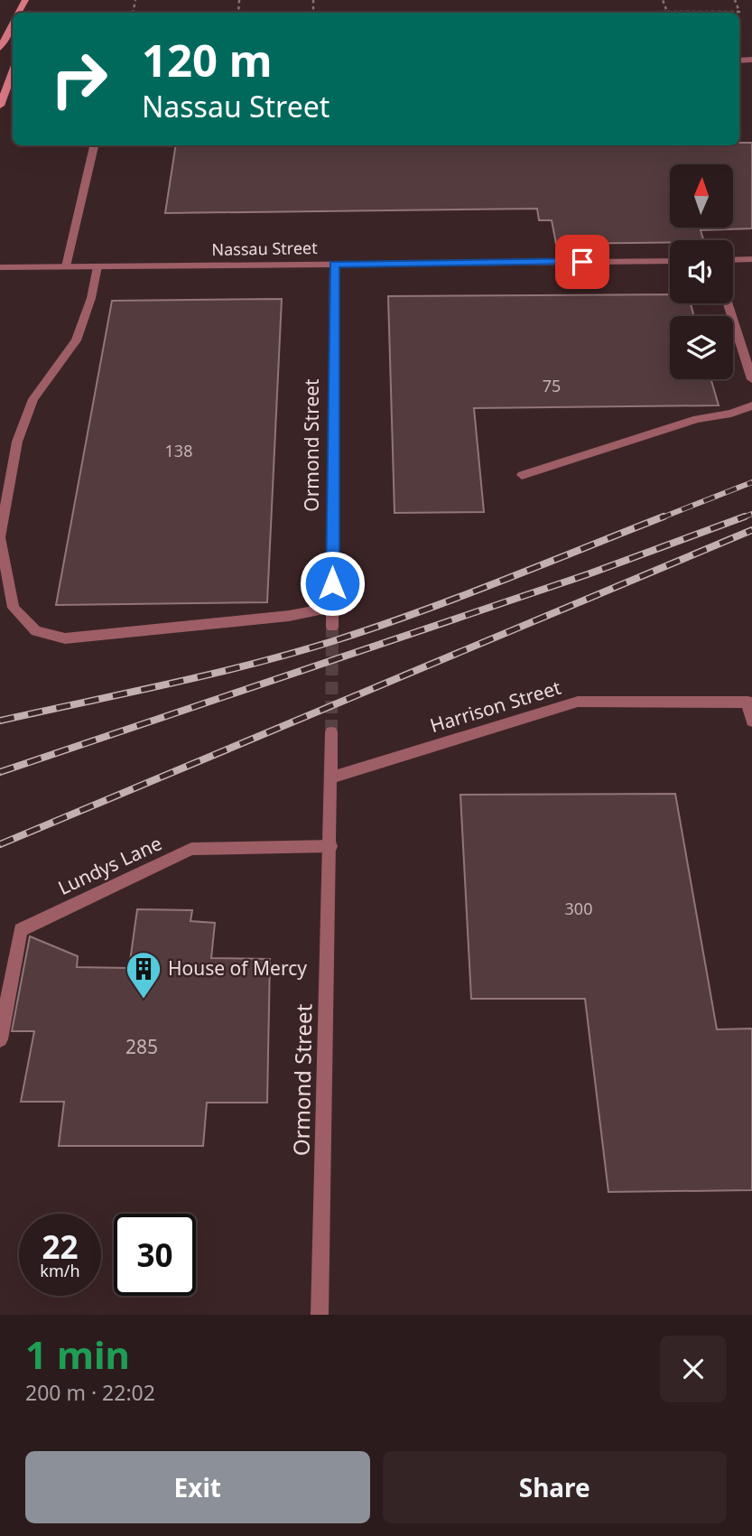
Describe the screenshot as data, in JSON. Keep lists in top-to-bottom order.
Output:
{
  "streets": {
    "street": [
      "Nassau Street",
      "Ormond Street",
      "Harrison Street",
      "Lundys Lane"
    ]
  },
  "crossings": [
    ["Nassau Street", "Ormond Street"],
    ["Ormond Street", "Harrison Street"],
    ["Ormond Street", "Lundys Lane"]
  ],
  "places": {
    "building": ["House of Mercy"]
  },
  "house_numbers": [
    "75",
    "138",
    "300",
    "285"
  ],
  "north": "top",
  "page": {
    "turn": ["120 m", "Nassau Street"],
    "speed": "22 km/h",
    "limit": "30",
    "heading": ["1 min", "200 m · 22:02"],
    "buttons": ["Exit", "Share"]
  }
}
